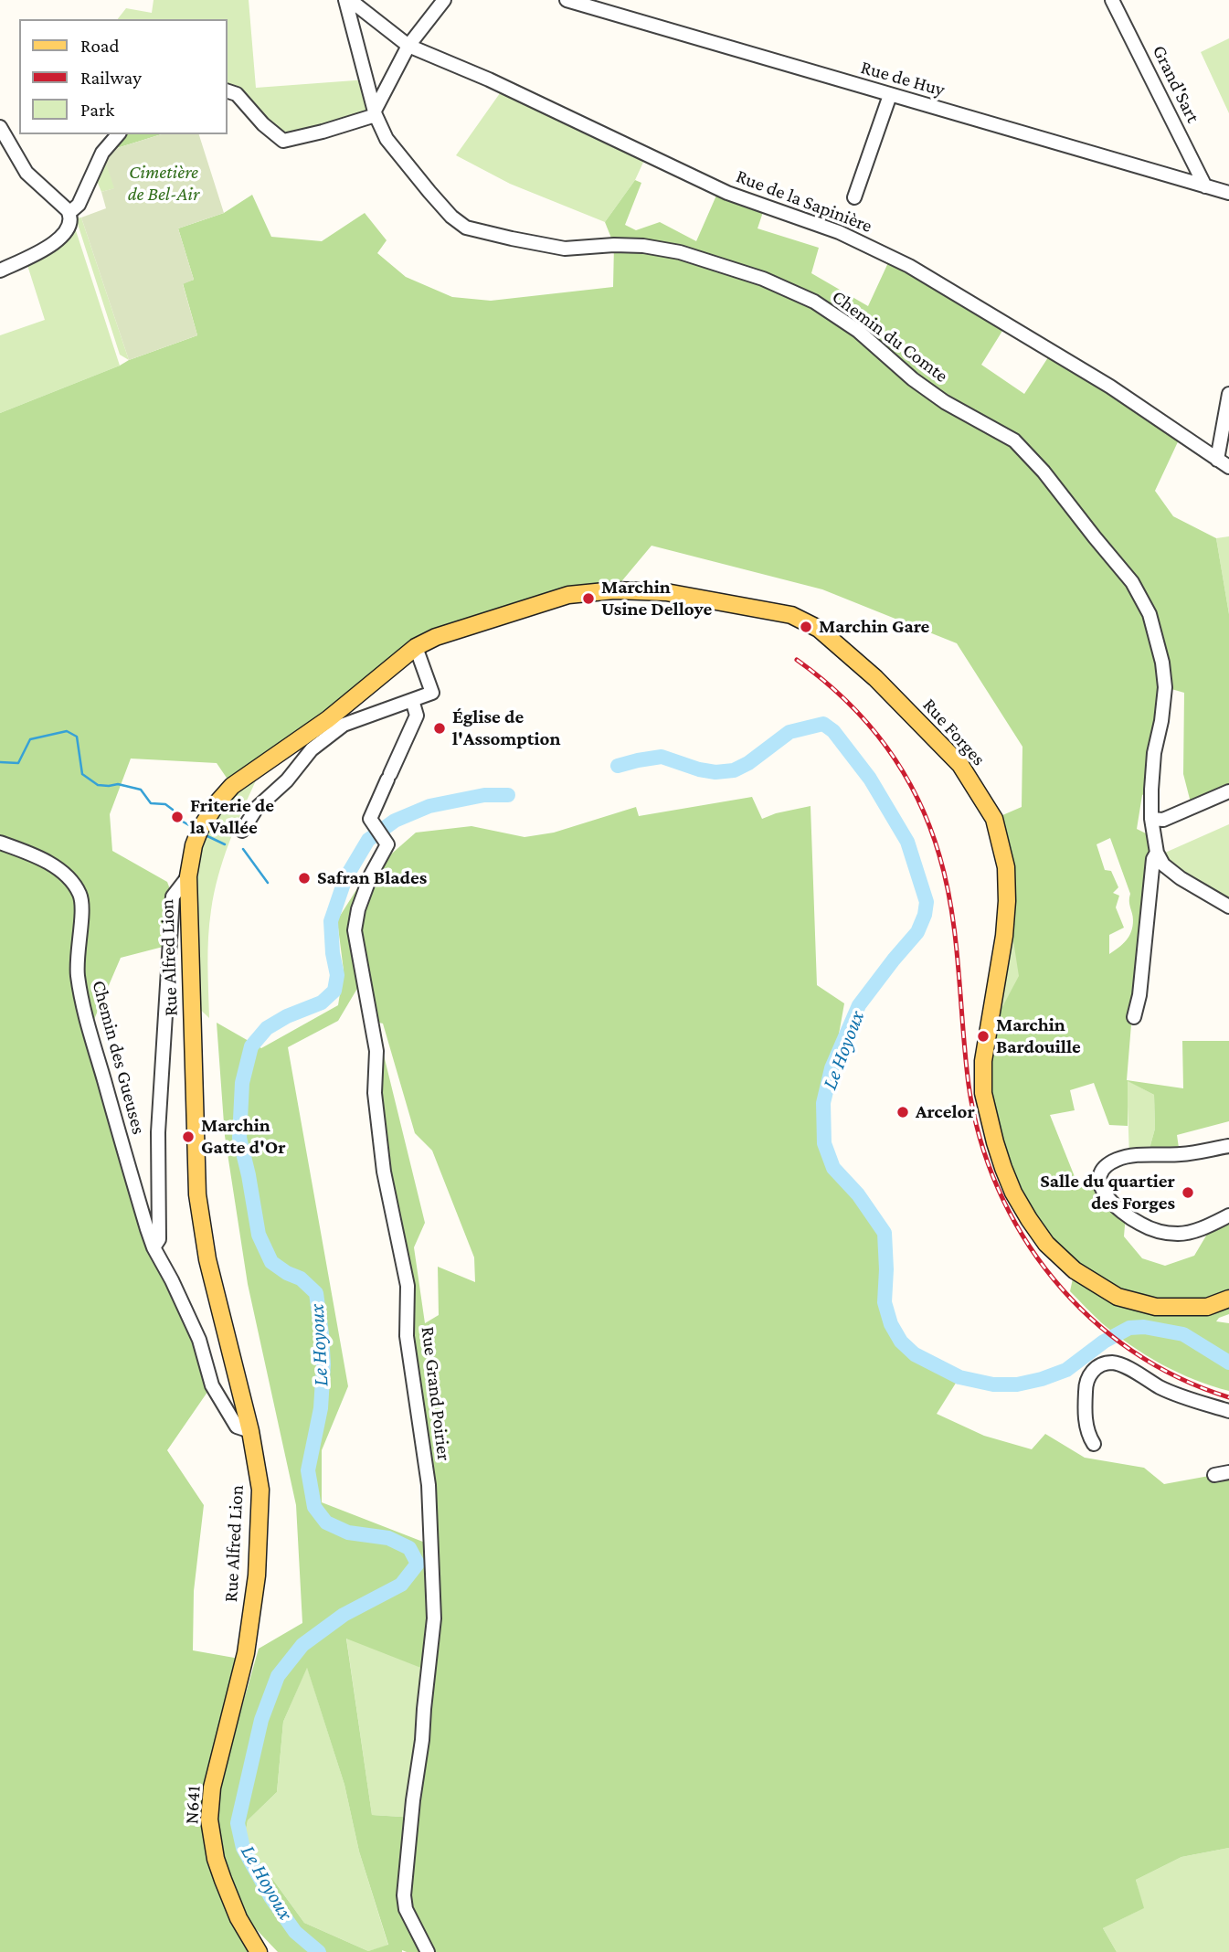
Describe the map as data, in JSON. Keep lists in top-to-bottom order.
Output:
{
  "streets": {
    "main road": ["Rue Forges", "Rue Alfred Lion", "N641"],
    "street": [
      "Rue de Huy",
      "Grand'Sart",
      "Rue de la Sapinière",
      "Chemin du Comte",
      "Chemin des Gueuses",
      "Rue Grand Poirier"
    ]
  },
  "crossings": [
    ["Rue de Huy", "Grand'Sart"],
    ["Rue Forges", "Rue Alfred Lion"],
    ["Rue Alfred Lion", "Chemin des Gueuses"],
    ["Rue Alfred Lion", "N641"]
  ],
  "water": ["Le Hoyoux"],
  "parks": ["Cimetière de Bel-Air"],
  "places": [
    "Marchin Usine Delloye",
    "Marchin Gare",
    "Église de l'Assomption",
    "Friterie de la Vallée",
    "Safran Blades",
    "Marchin Bardouille",
    "Arcelor",
    "Marchin Gatte d'Or",
    "Salle du quartier des Forges"
  ],
  "legend": ["Road", "Railway", "Park"]
}
